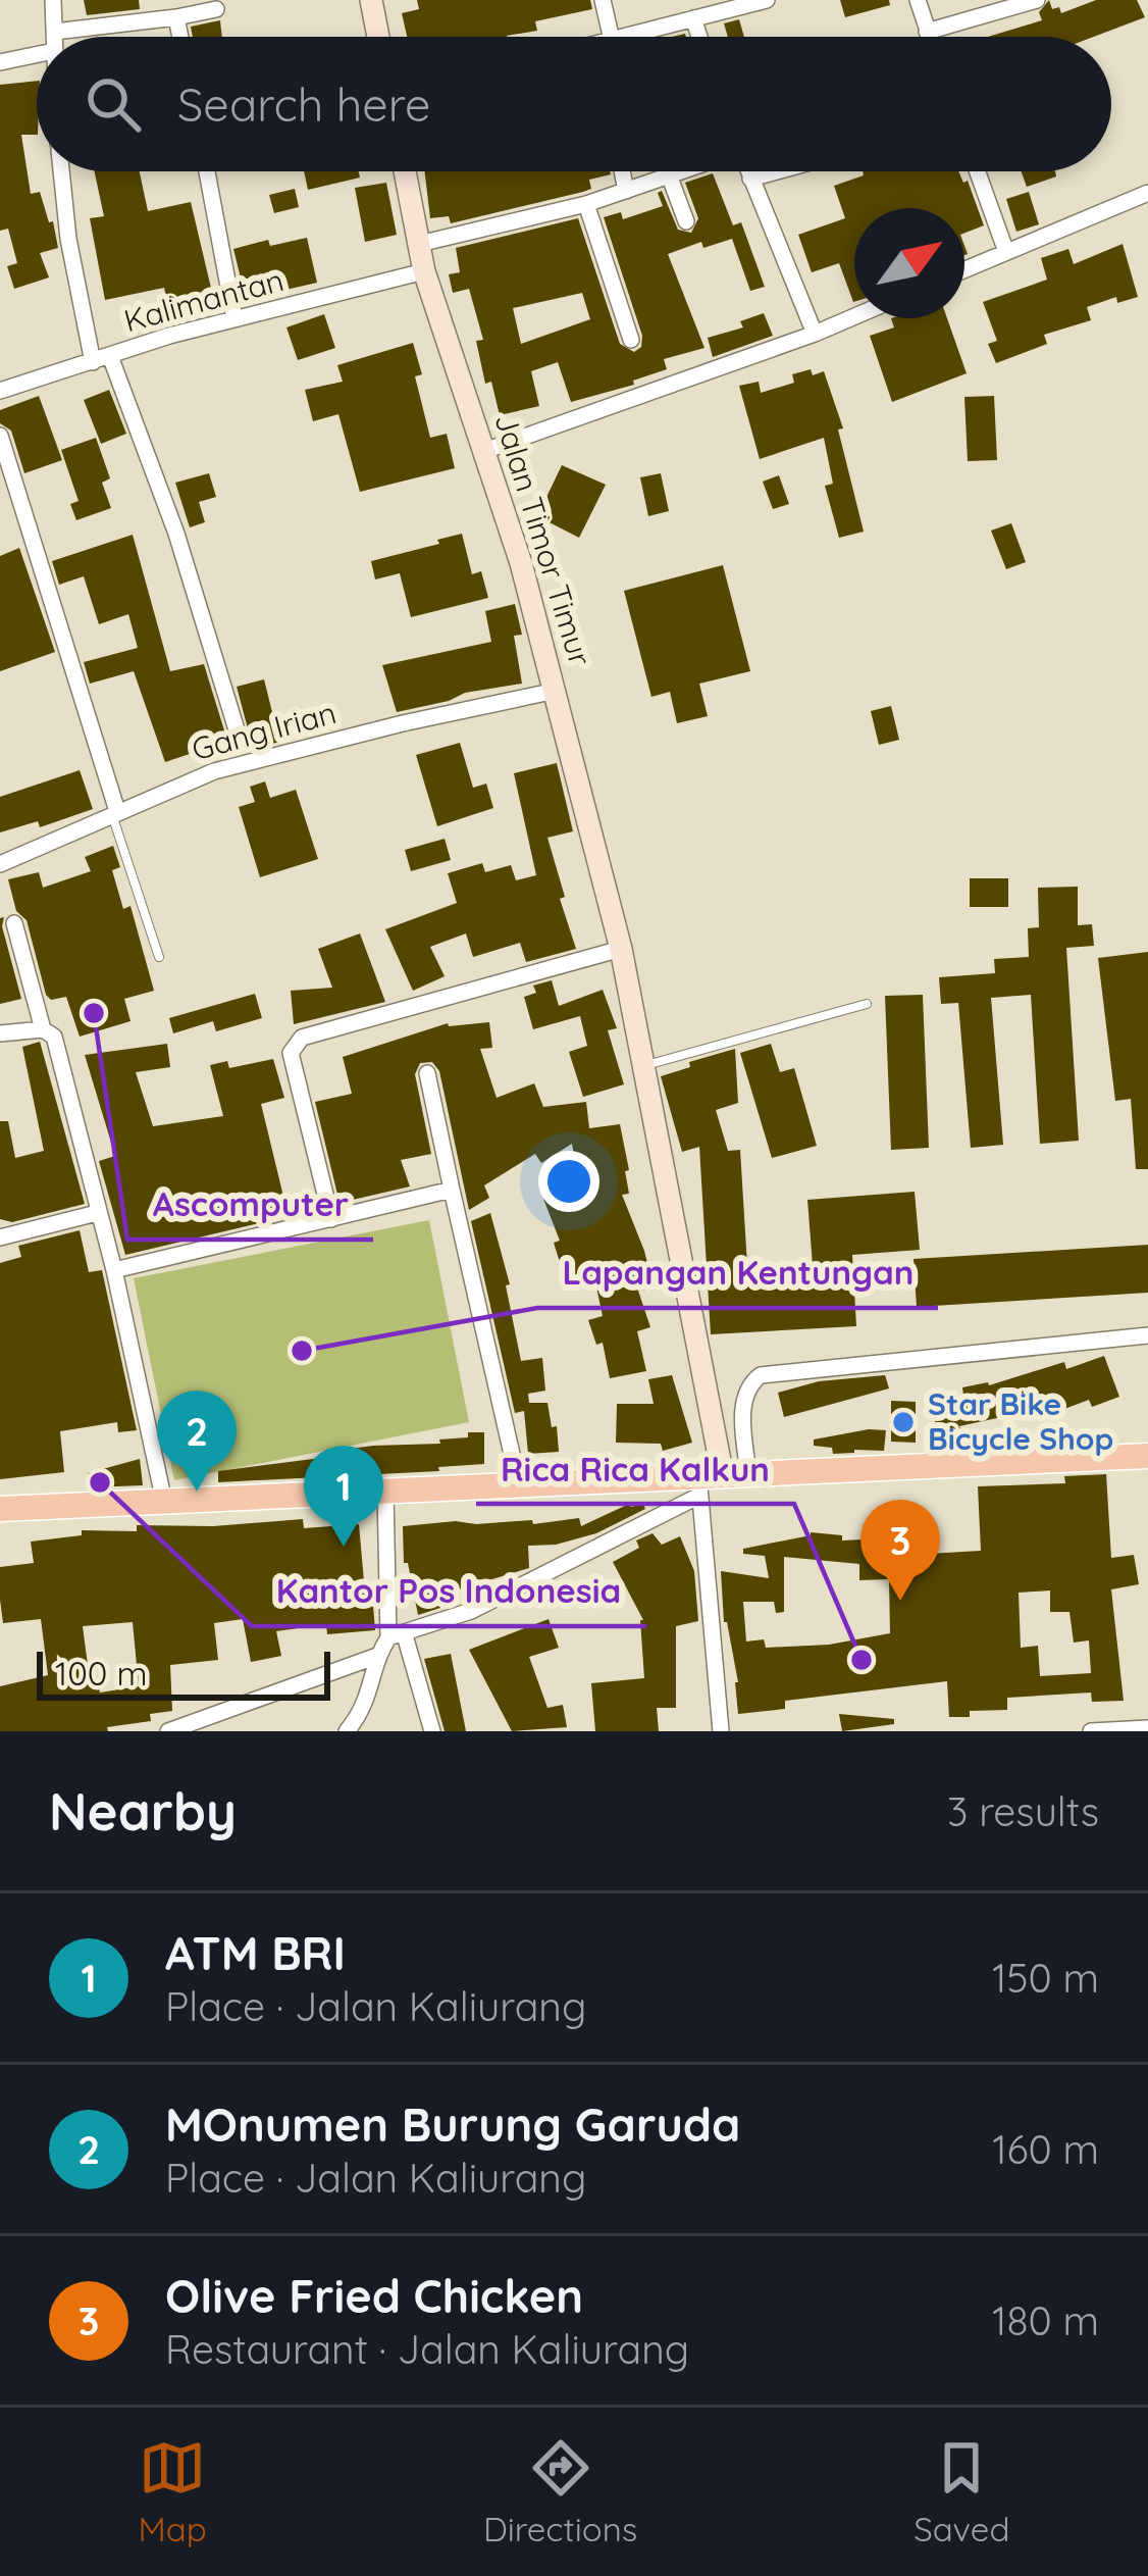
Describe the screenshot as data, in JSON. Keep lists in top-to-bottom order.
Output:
{
  "streets": {
    "street": ["Kalimantan", "Jalan Timor Timur", "Gang Irian"]
  },
  "crossings": [
    ["Kalimantan", "Jalan Timor Timur"],
    ["Jalan Timor Timur", "Gang Irian"]
  ],
  "places": [
    "Ascomputer",
    "Lapangan Kentungan",
    "Star Bike Bicycle Shop",
    "Kantor Pos Indonesia",
    "Rica Rica Kalkun"
  ],
  "scale_bar": "100 m",
  "north": "top right",
  "page": {
    "search": "Search here",
    "pins": ["2", "1", "3"],
    "scale": "100 m",
    "heading": ["Nearby", "3 results"],
    "list": [
      {
        "mark": "1",
        "name": "ATM BRI",
        "note": "Place · Jalan Kaliurang",
        "value": "150 m"
      },
      {
        "mark": "2",
        "name": "MOnumen Burung Garuda",
        "note": "Place · Jalan Kaliurang",
        "value": "160 m"
      },
      {
        "mark": "3",
        "name": "Olive Fried Chicken",
        "note": "Restaurant · Jalan Kaliurang",
        "value": "180 m"
      }
    ],
    "nav": ["Map", "Directions", "Saved"]
  }
}
